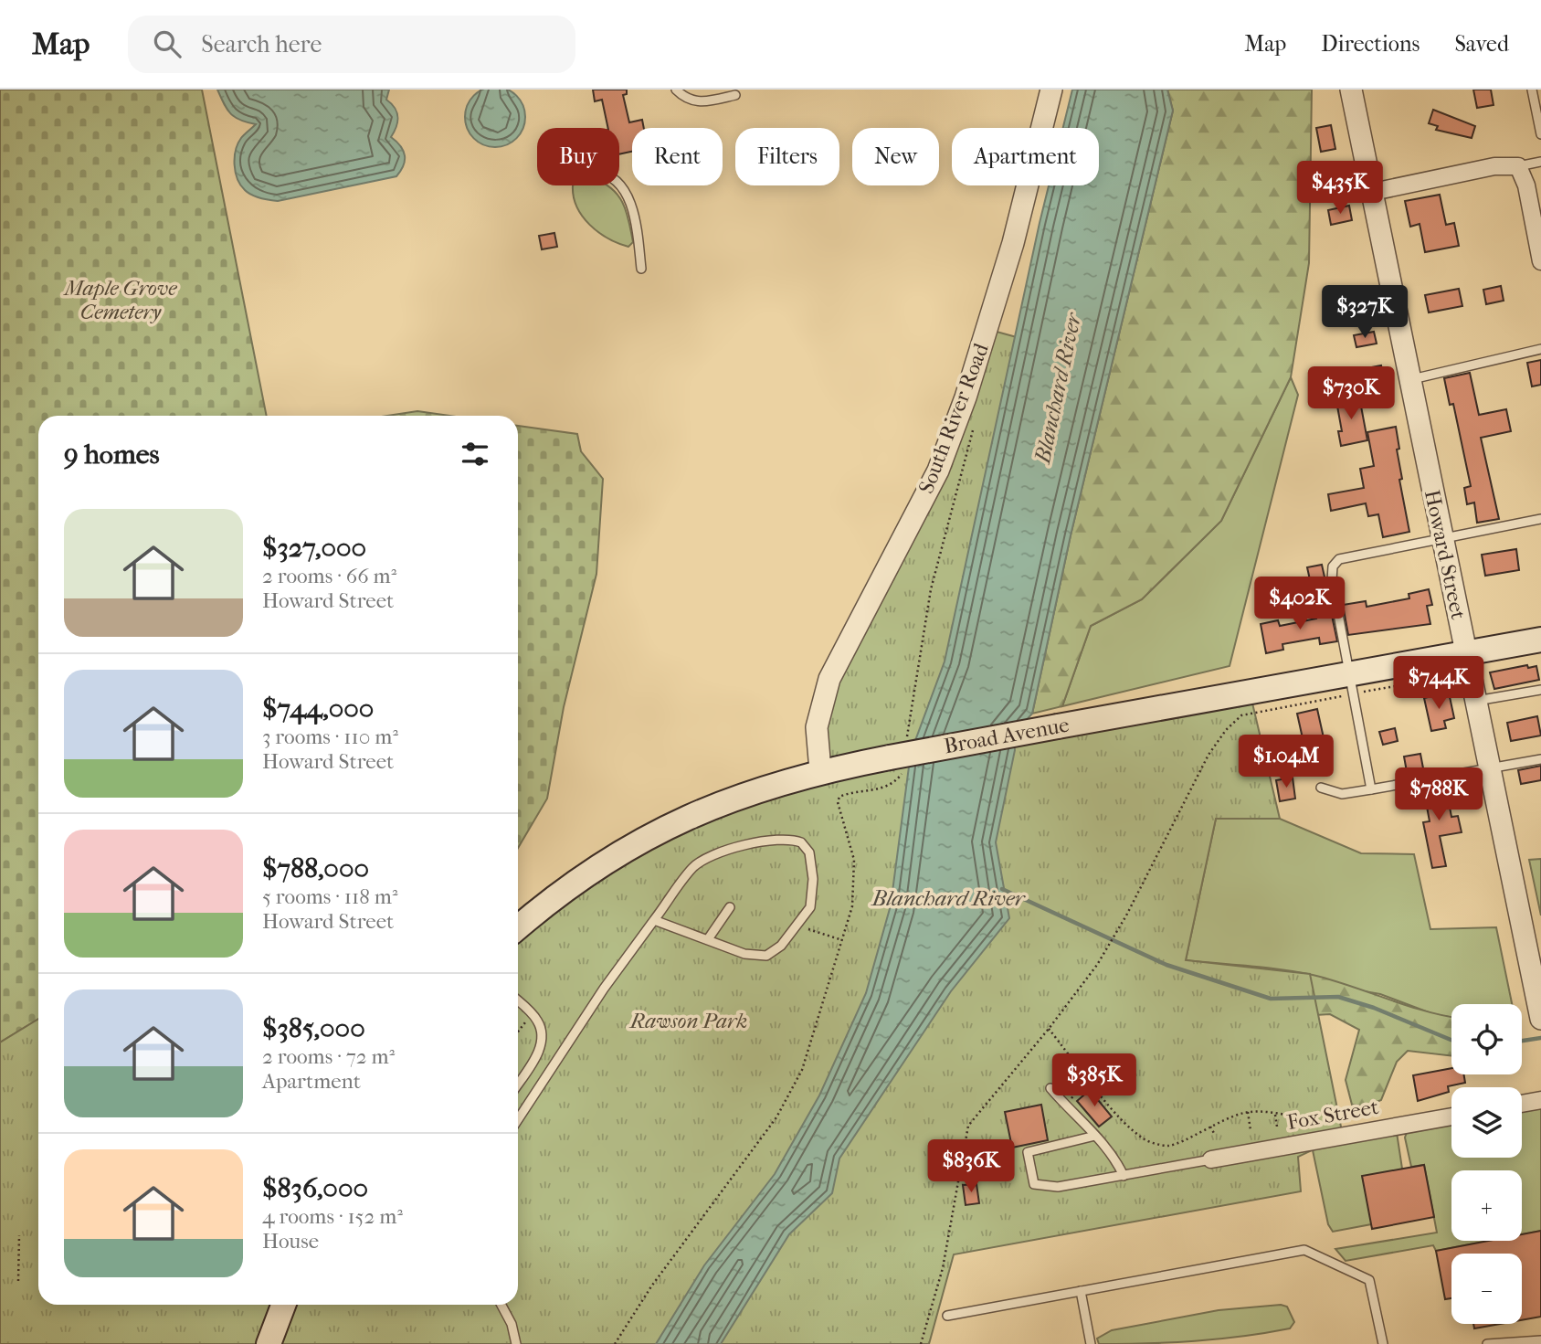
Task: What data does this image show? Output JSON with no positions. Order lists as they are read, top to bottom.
{
  "streets": {
    "main road": ["Broad Avenue"],
    "street": ["South River Road", "Howard Street", "Fox Street"]
  },
  "crossings": [
    ["South River Road", "Broad Avenue"],
    ["Howard Street", "Broad Avenue"]
  ],
  "water": ["Blanchard River"],
  "parks": ["Maple Grove Cemetery", "Rawson Park"],
  "page": {
    "header": "Map",
    "search": "Search here",
    "nav": ["Map", "Directions", "Saved"],
    "chip": [
      "Buy",
      "Rent",
      "Filters",
      "New",
      "Apartment"
    ],
    "price": [
      "$435K",
      "$327K",
      "$730K",
      "$402K",
      "$744K",
      "$1.04M",
      "$788K",
      "$385K",
      "$836K"
    ],
    "heading": "9 homes",
    "list": [
      {
        "name": "$327,000",
        "note": "2 rooms · 66 m² · Howard Street"
      },
      {
        "name": "$744,000",
        "note": "3 rooms · 110 m² · Howard Street"
      },
      {
        "name": "$788,000",
        "note": "5 rooms · 118 m² · Howard Street"
      },
      {
        "name": "$385,000",
        "note": "2 rooms · 72 m² · Apartment"
      },
      {
        "name": "$836,000",
        "note": "4 rooms · 152 m² · House"
      }
    ],
    "map_buttons": ["+", "−"]
  }
}
